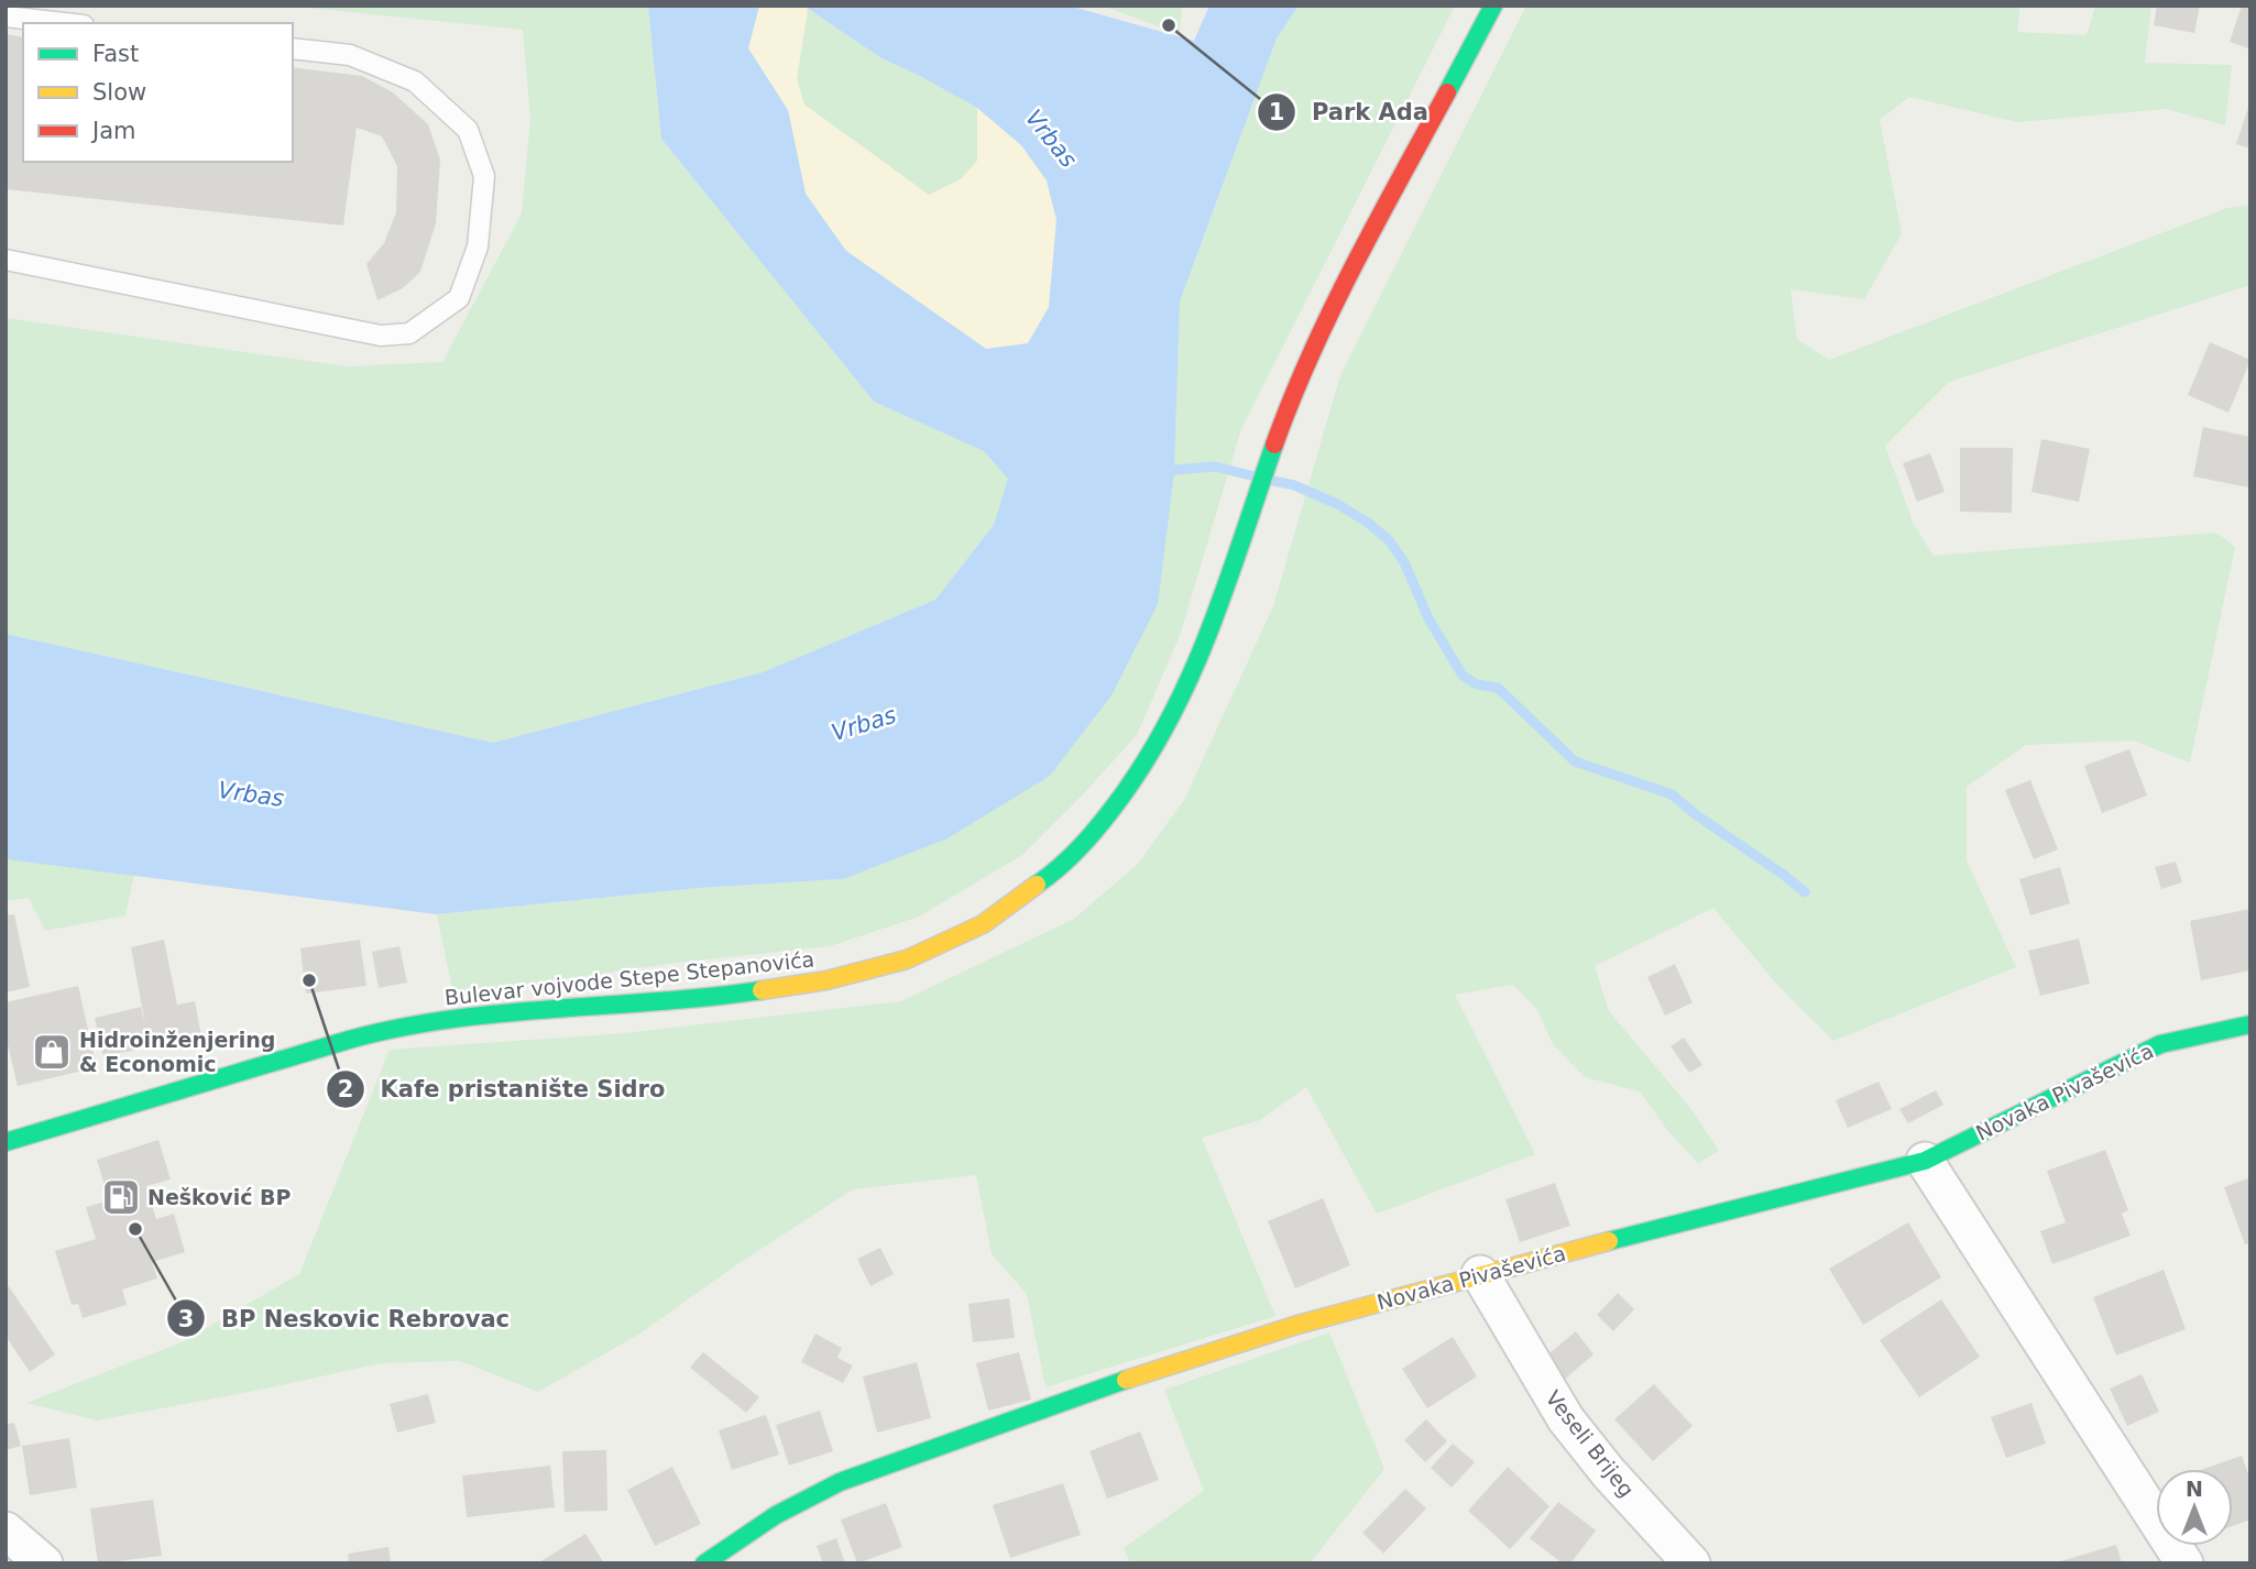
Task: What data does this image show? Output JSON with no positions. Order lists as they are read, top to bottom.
{
  "streets": {
    "main road": ["Bulevar vojvode Stepe Stepanovića", "Novaka Pivaševića"],
    "street": ["Veseli Brijeg"]
  },
  "crossings": [
    ["Novaka Pivaševića", "Veseli Brijeg"]
  ],
  "water": ["Vrbas"],
  "places": {
    "other": ["Park Ada", "Kafe pristanište Sidro", "BP Neskovic Rebrovac"],
    "shop": ["Hidroinženjering & Economic"],
    "fuel station": ["Nešković BP"]
  },
  "legend": ["Fast", "Slow", "Jam"],
  "north": "top"
}
